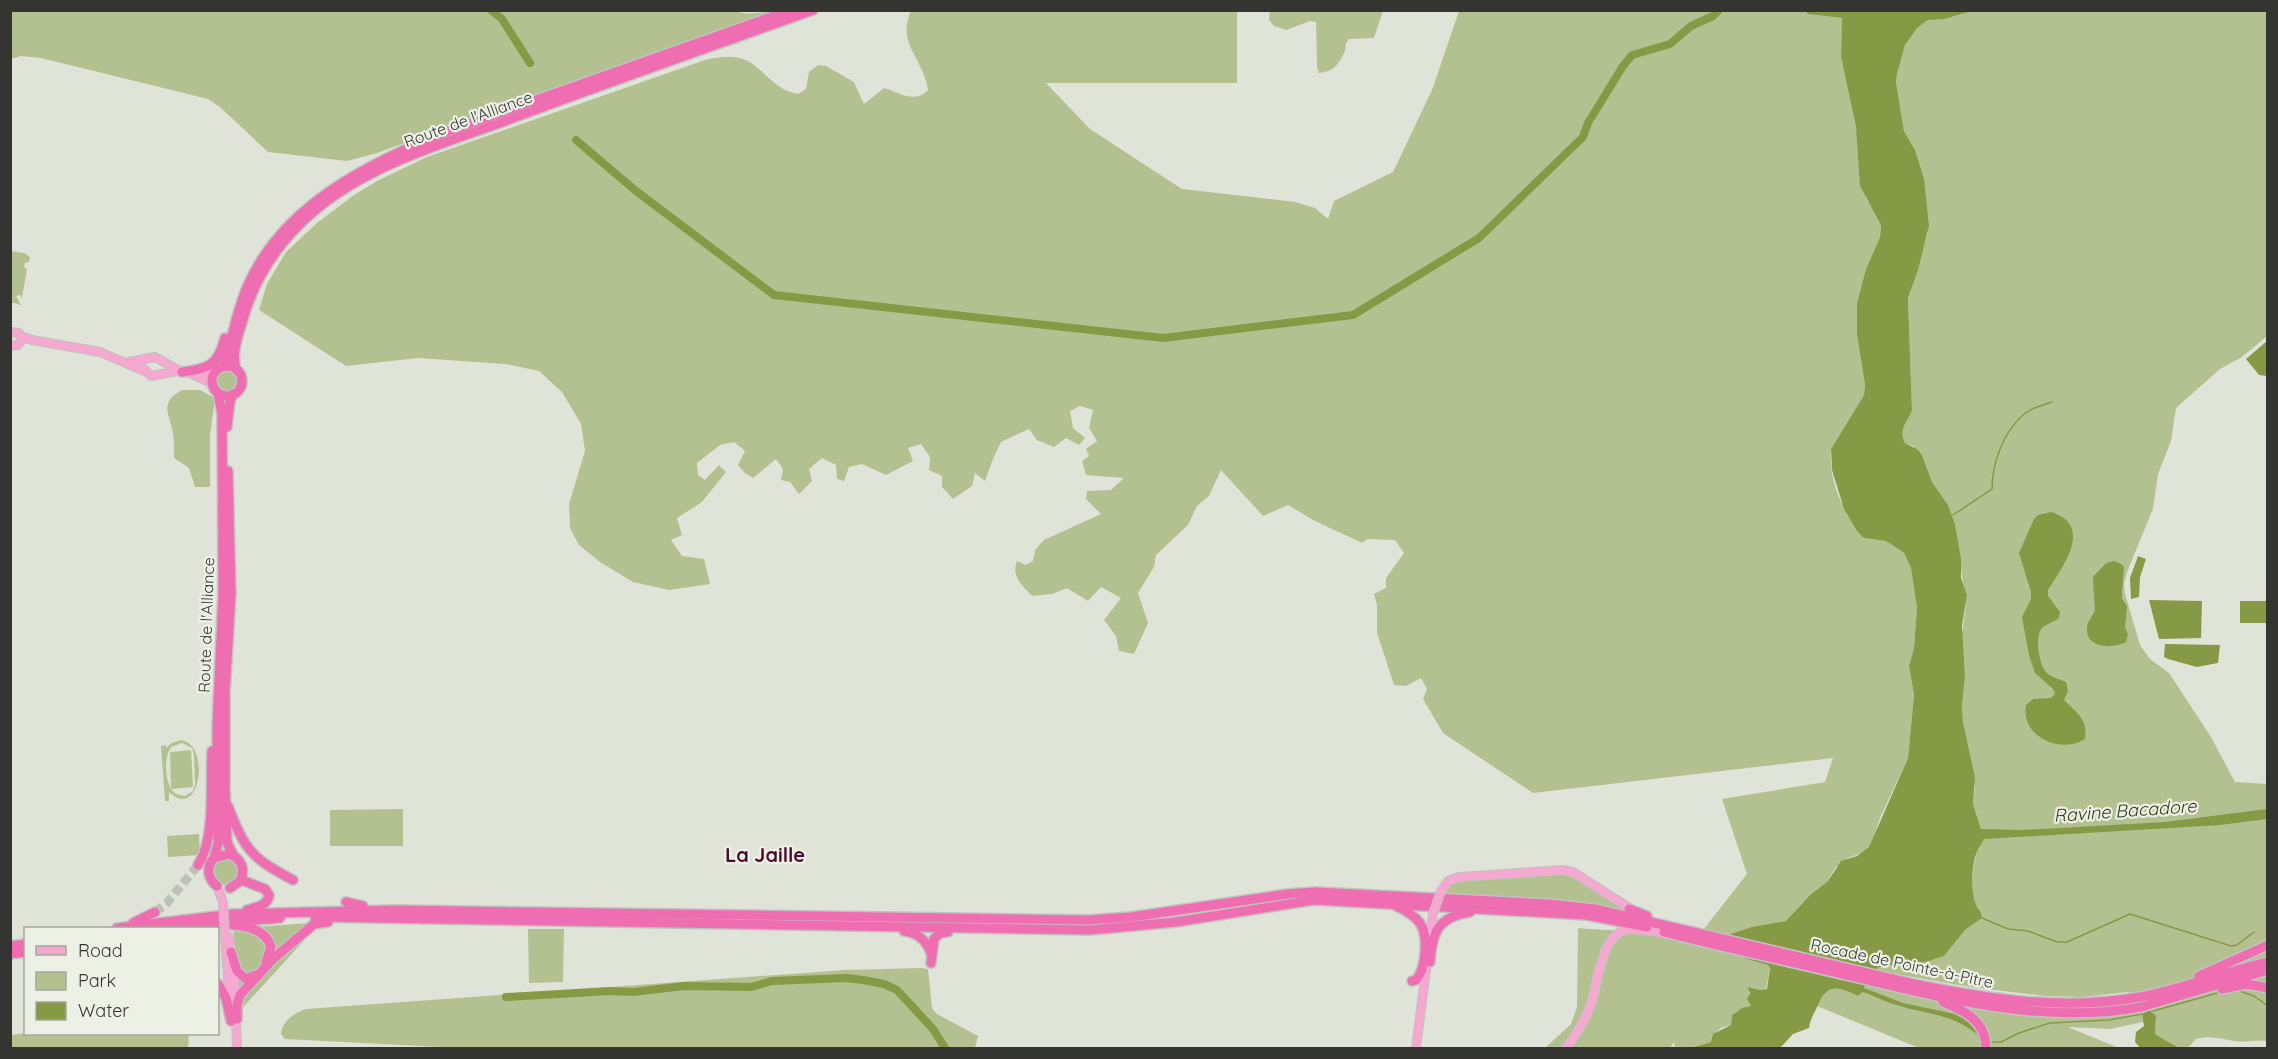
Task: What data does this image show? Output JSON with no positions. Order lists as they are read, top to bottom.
{
  "streets": {
    "highway": ["Route de l'Alliance", "Rocade de Pointe-à-Pitre"]
  },
  "districts": ["La Jaille"],
  "water": ["Ravine Bacadore"],
  "legend": ["Road", "Park", "Water"]
}
